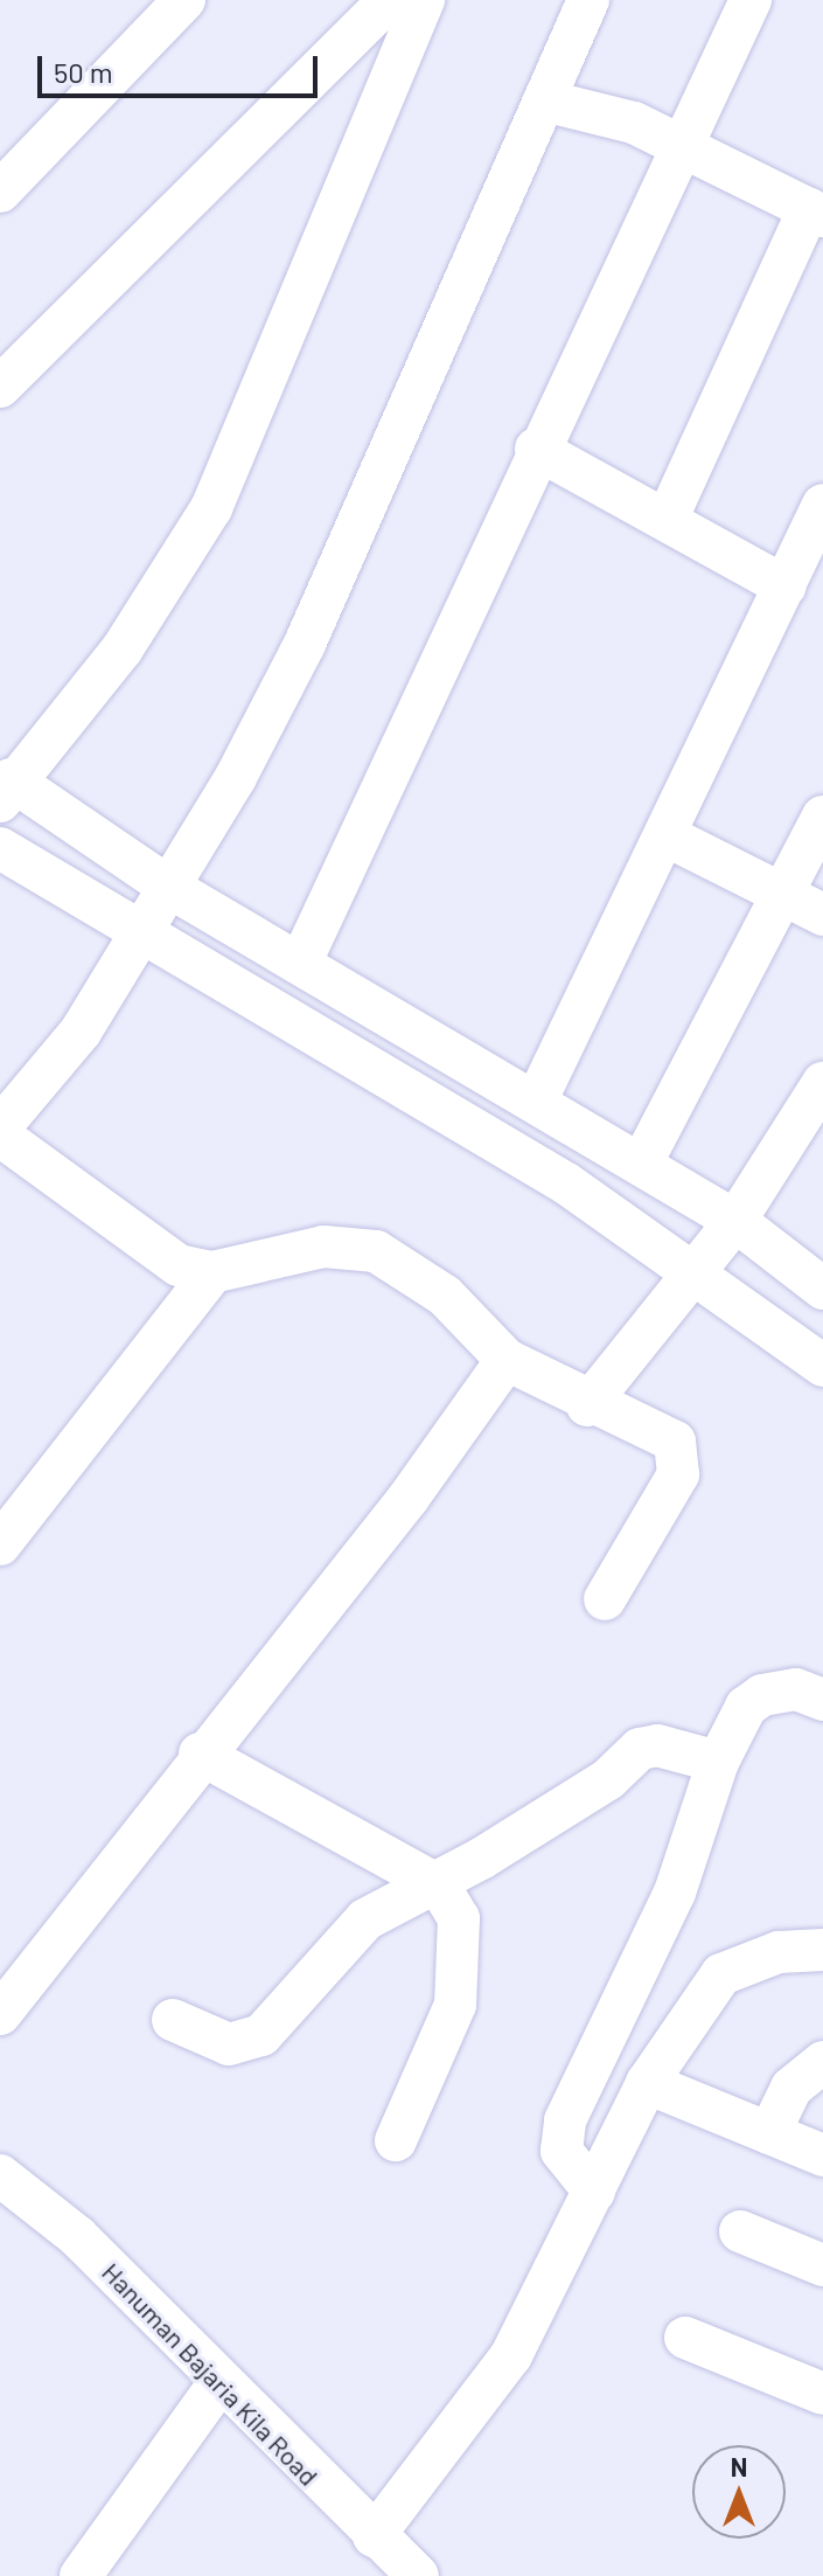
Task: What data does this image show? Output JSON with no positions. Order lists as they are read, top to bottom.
{
  "streets": {
    "street": ["Hanuman Bajaria Kila Road"]
  },
  "scale_bar": "50 m",
  "north": "top"
}
